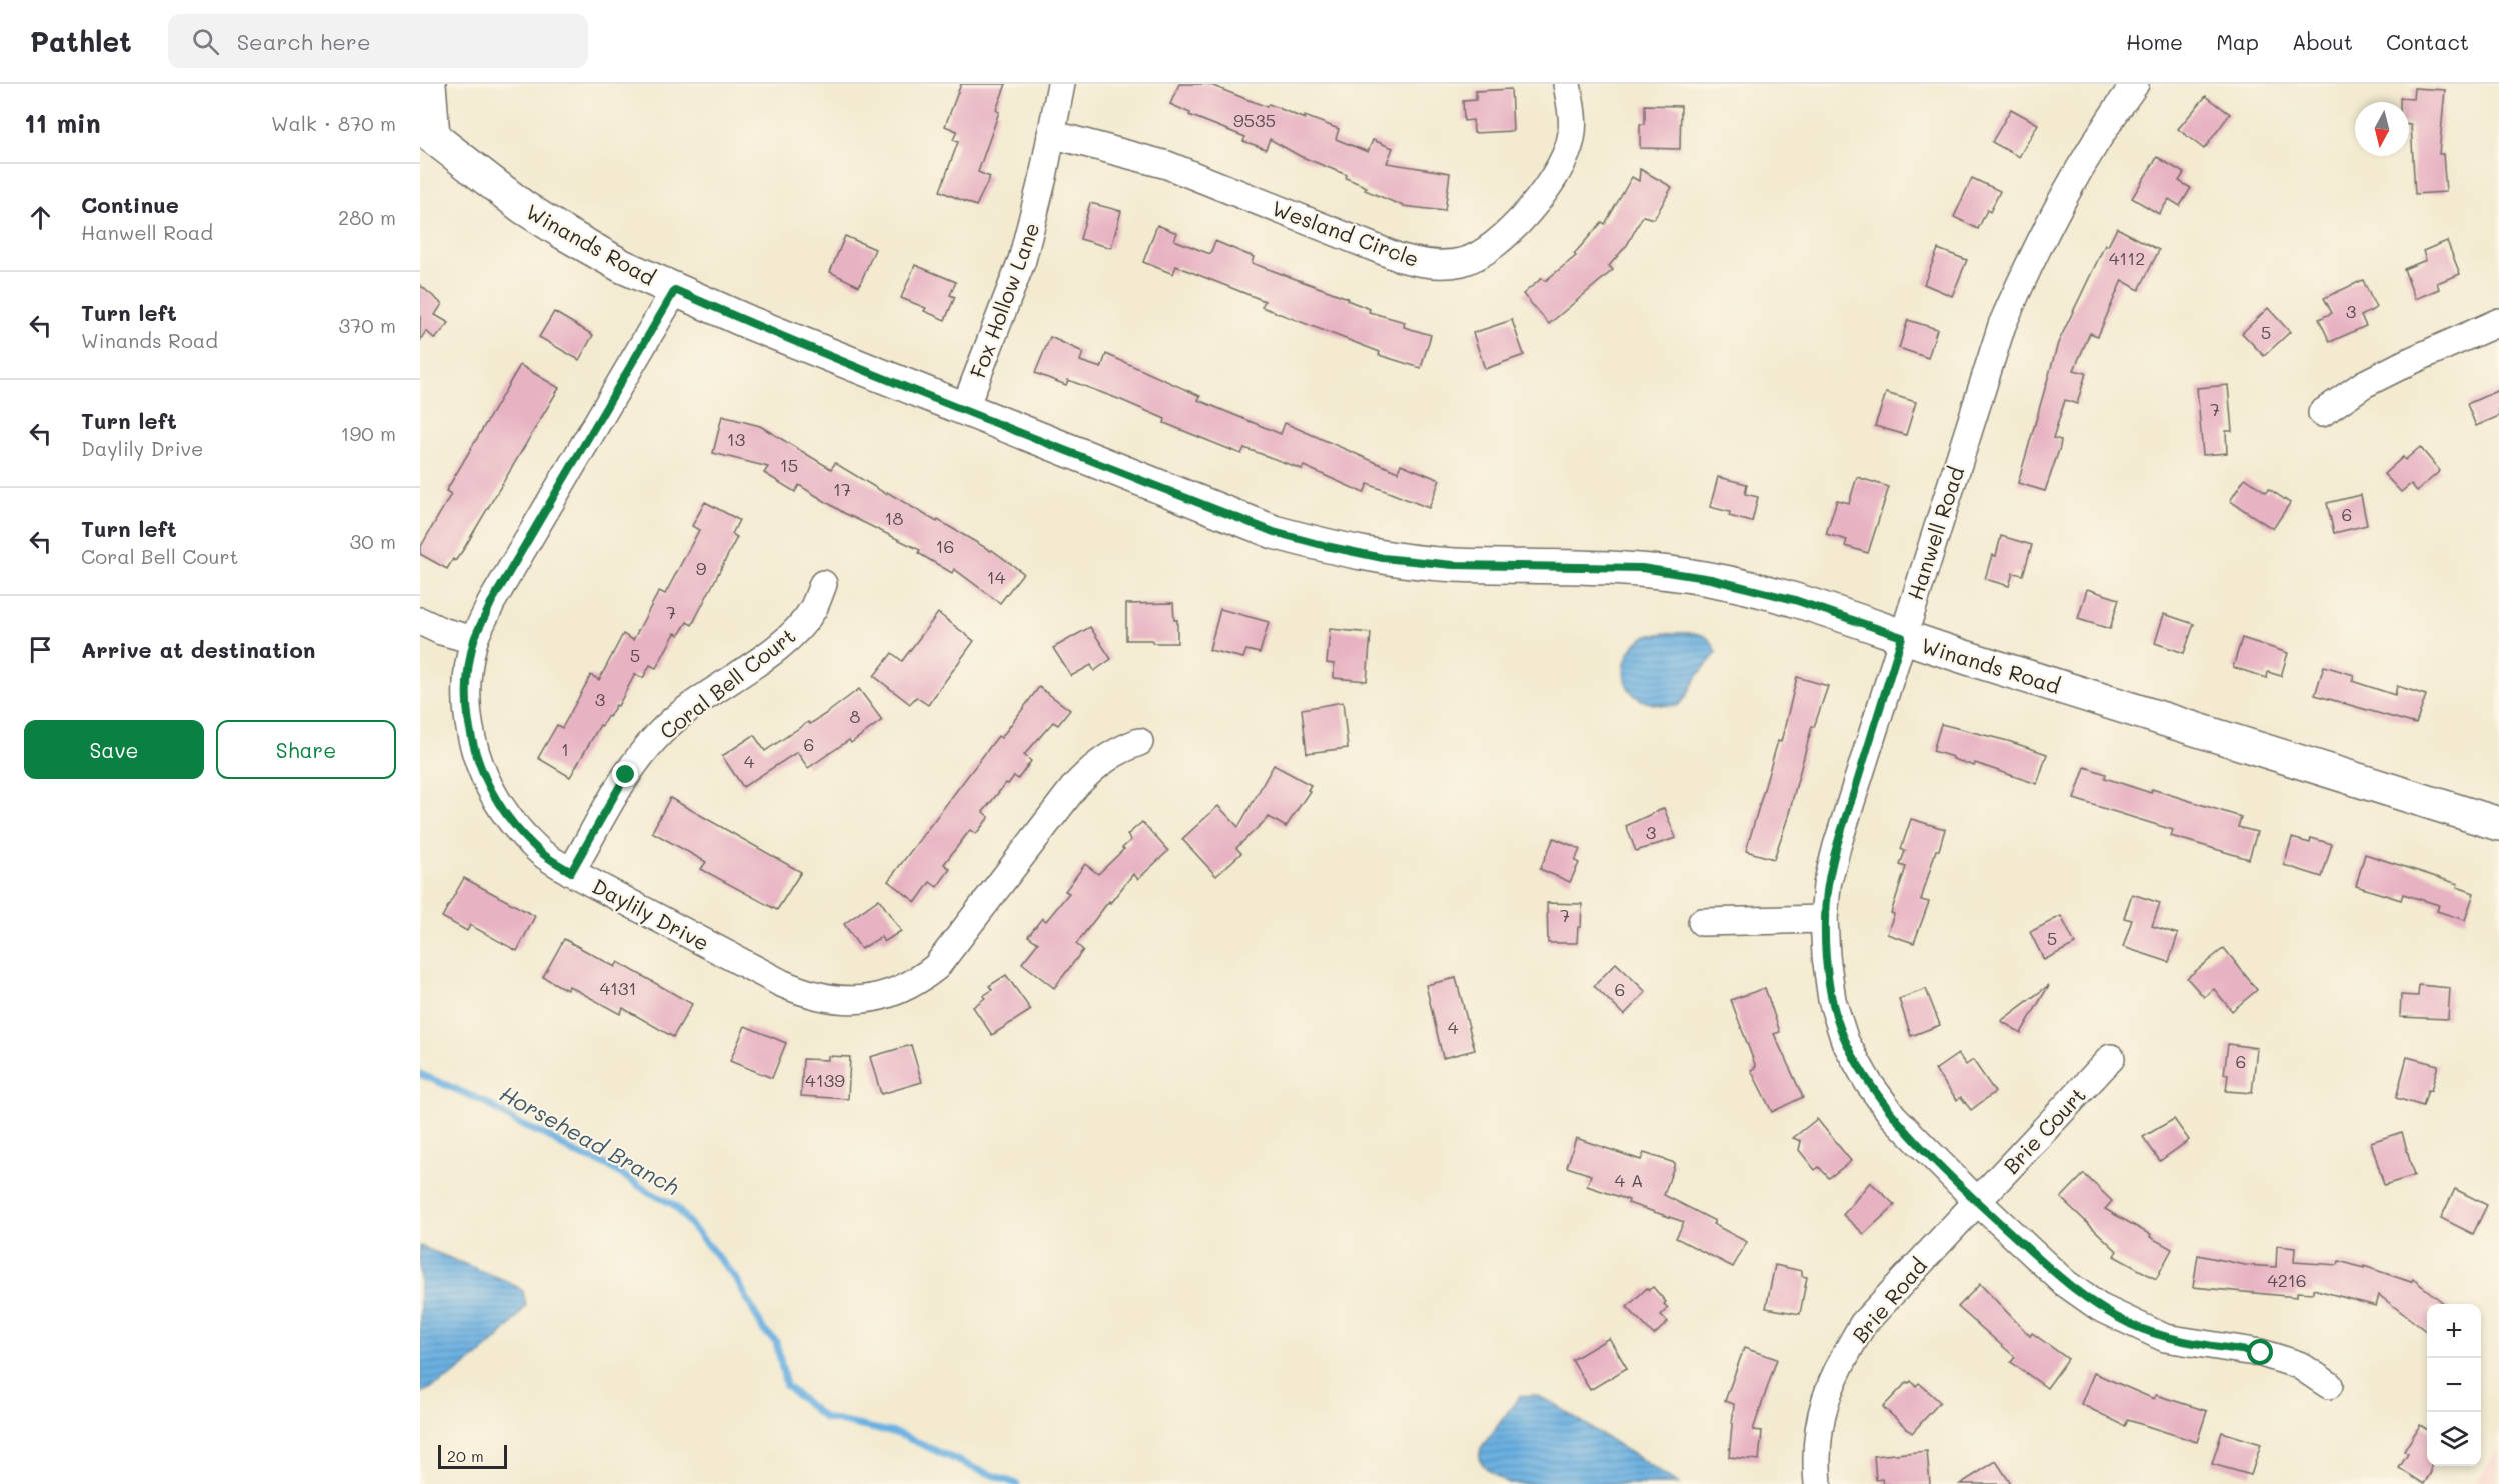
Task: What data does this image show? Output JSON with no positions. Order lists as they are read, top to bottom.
{
  "streets": {
    "street": [
      "Wesland Circle",
      "Winands Road",
      "Fox Hollow Lane",
      "Hanwell Road",
      "Coral Bell Court",
      "Daylily Drive",
      "Brie Court",
      "Brie Road"
    ]
  },
  "crossings": [
    ["Wesland Circle", "Fox Hollow Lane"],
    ["Winands Road", "Fox Hollow Lane"],
    ["Winands Road", "Hanwell Road"],
    ["Winands Road", "Daylily Drive"],
    ["Hanwell Road", "Brie Court"],
    ["Hanwell Road", "Brie Road"],
    ["Coral Bell Court", "Daylily Drive"],
    ["Brie Court", "Brie Road"]
  ],
  "water": ["Horsehead Branch"],
  "house_numbers": [
    "9535",
    "4112",
    "3",
    "5",
    "7",
    "13",
    "15",
    "17",
    "6",
    "18",
    "16",
    "9",
    "14",
    "7",
    "5",
    "3",
    "8",
    "6",
    "1",
    "4",
    "3",
    "7",
    "5",
    "4131",
    "6",
    "4",
    "6",
    "4139",
    "4 A",
    "4216"
  ],
  "scale_bar": "20 m",
  "north": "bottom",
  "page": {
    "header": "Pathlet",
    "search": "Search here",
    "nav": [
      "Home",
      "Map",
      "About",
      "Contact"
    ],
    "heading": ["11 min", "Walk · 870 m"],
    "list": [
      ["Continue", "Hanwell Road", "280 m"],
      ["Turn left", "Winands Road", "370 m"],
      ["Turn left", "Daylily Drive", "190 m"],
      ["Turn left", "Coral Bell Court", "30 m"],
      "Arrive at destination"
    ],
    "buttons": ["Save", "Share"],
    "map_buttons": ["+", "−"],
    "scale": "20 m"
  }
}
